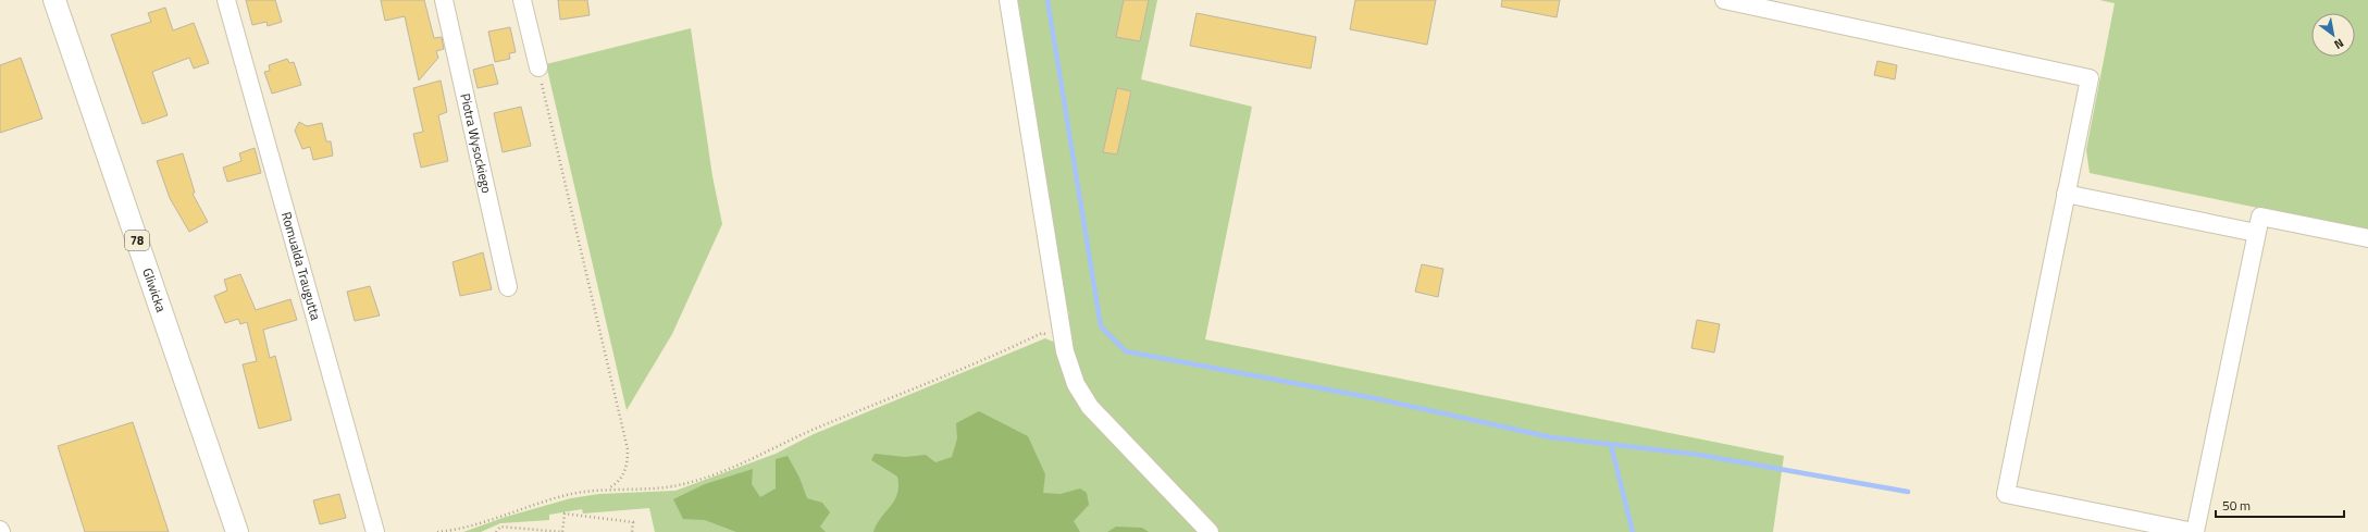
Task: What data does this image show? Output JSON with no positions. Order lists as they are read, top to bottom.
{
  "streets": {
    "main road": ["78", "Gliwicka"],
    "street": ["Piotra Wysockiego", "Romualda Traugutta"]
  },
  "scale_bar": "50 m",
  "north": "bottom right"
}
